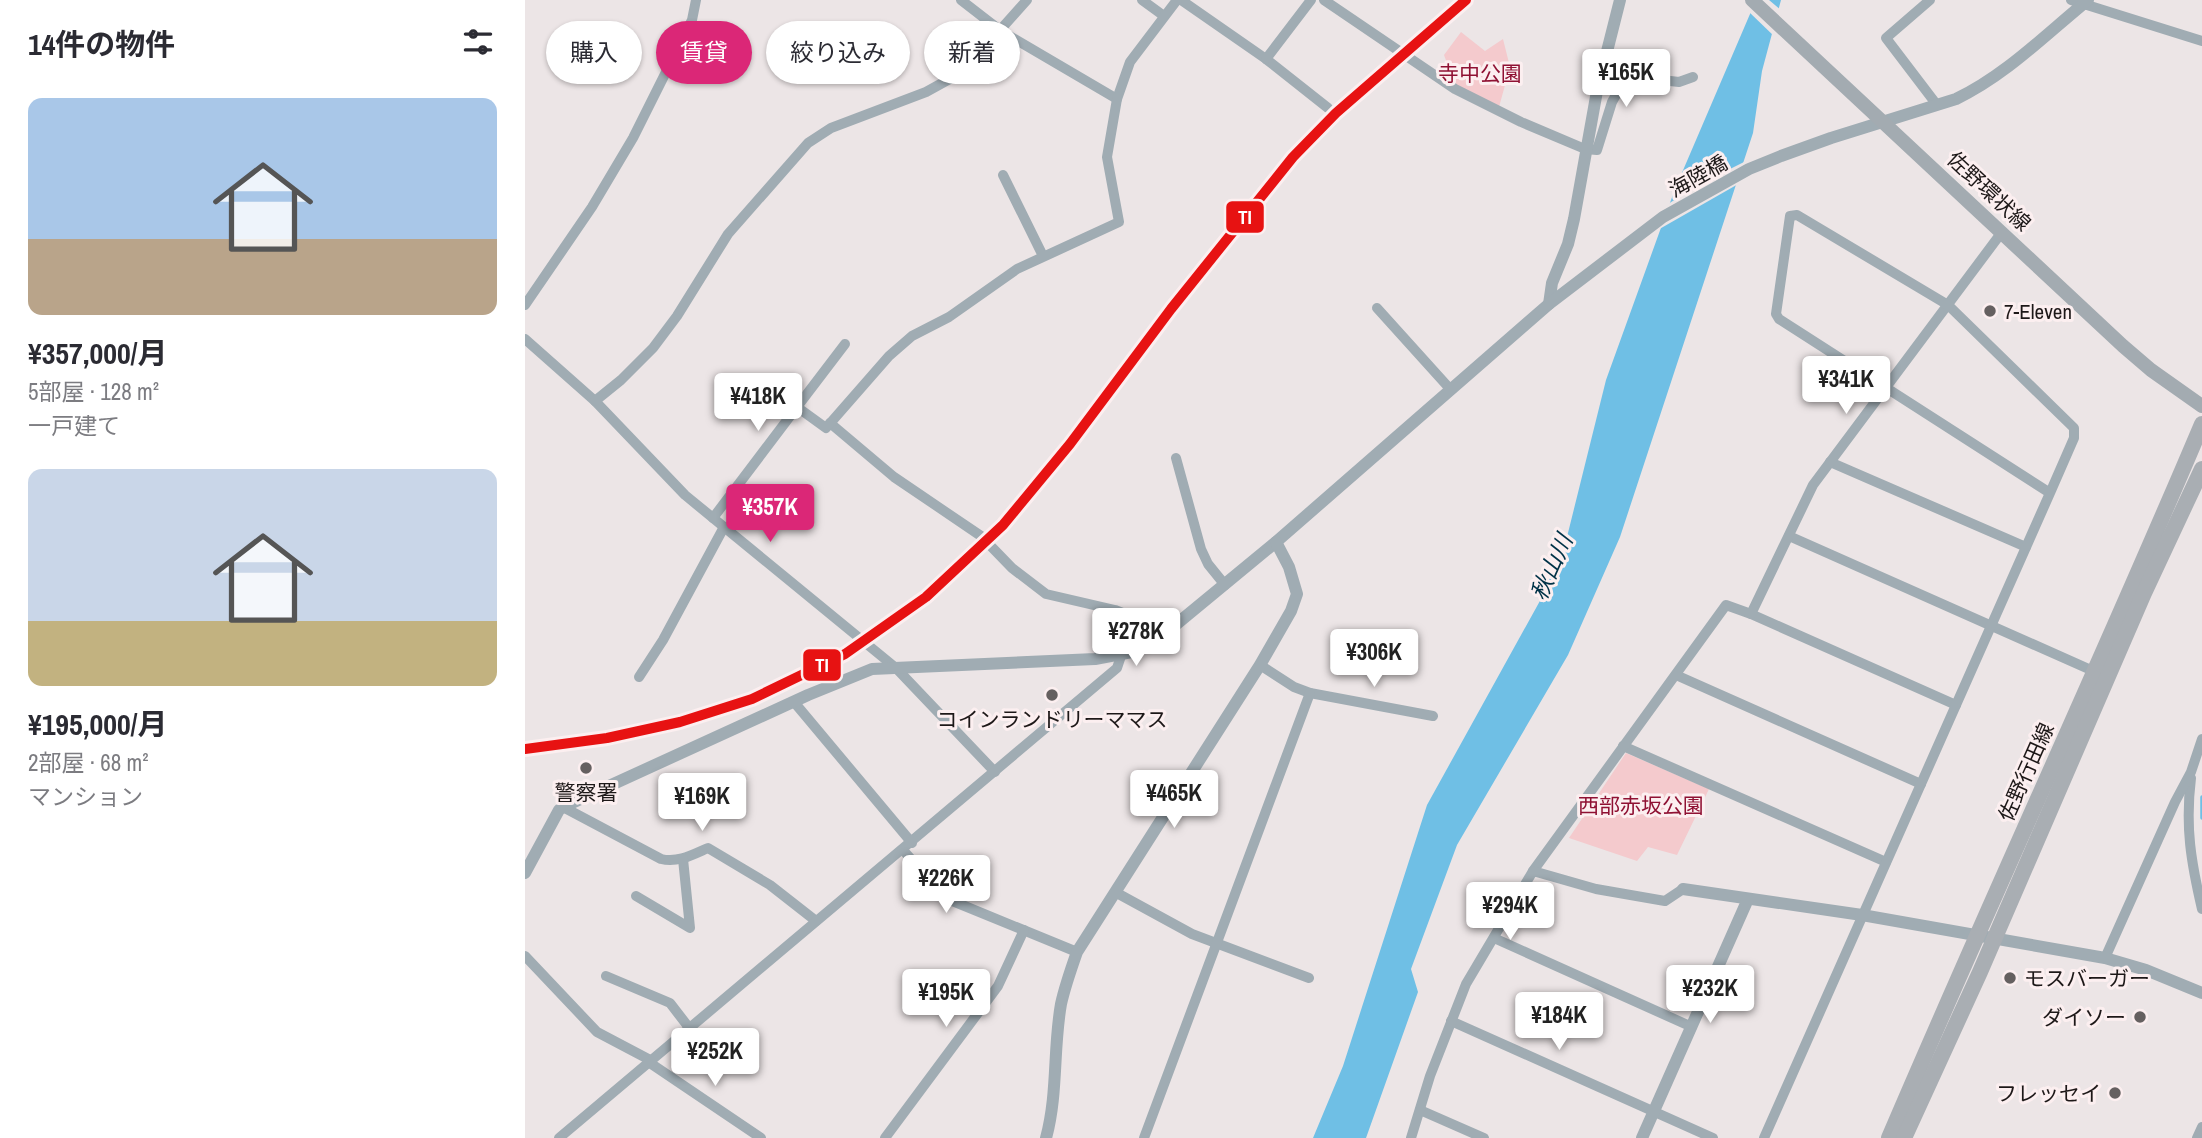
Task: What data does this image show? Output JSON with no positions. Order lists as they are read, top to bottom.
{
  "streets": {
    "main road": ["佐野環状線", "佐野行田線"],
    "street": ["海陸橋"]
  },
  "crossings": [
    ["海陸橋", "佐野環状線"]
  ],
  "water": ["秋山川"],
  "parks": ["寺中公園", "西部赤坂公園"],
  "places": [
    "7-Eleven",
    "コインランドリーママス",
    "警察署",
    "モスバーガー",
    "ダイソー",
    "フレッセイ"
  ],
  "lines": ["transit line TI"],
  "page": {
    "heading": "14件の物件",
    "chip": [
      "購入",
      "賃貸",
      "絞り込み",
      "新着"
    ],
    "price": [
      "¥165K",
      "¥341K",
      "¥418K",
      "¥357K",
      "¥278K",
      "¥306K",
      "¥465K",
      "¥169K",
      "¥226K",
      "¥294K",
      "¥232K",
      "¥195K",
      "¥184K",
      "¥252K"
    ],
    "list": [
      {
        "name": "¥357,000/月",
        "note": "5部屋 · 128 m² · 一戸建て"
      },
      {
        "name": "¥195,000/月",
        "note": "2部屋 · 68 m² · マンション"
      }
    ]
  }
}
